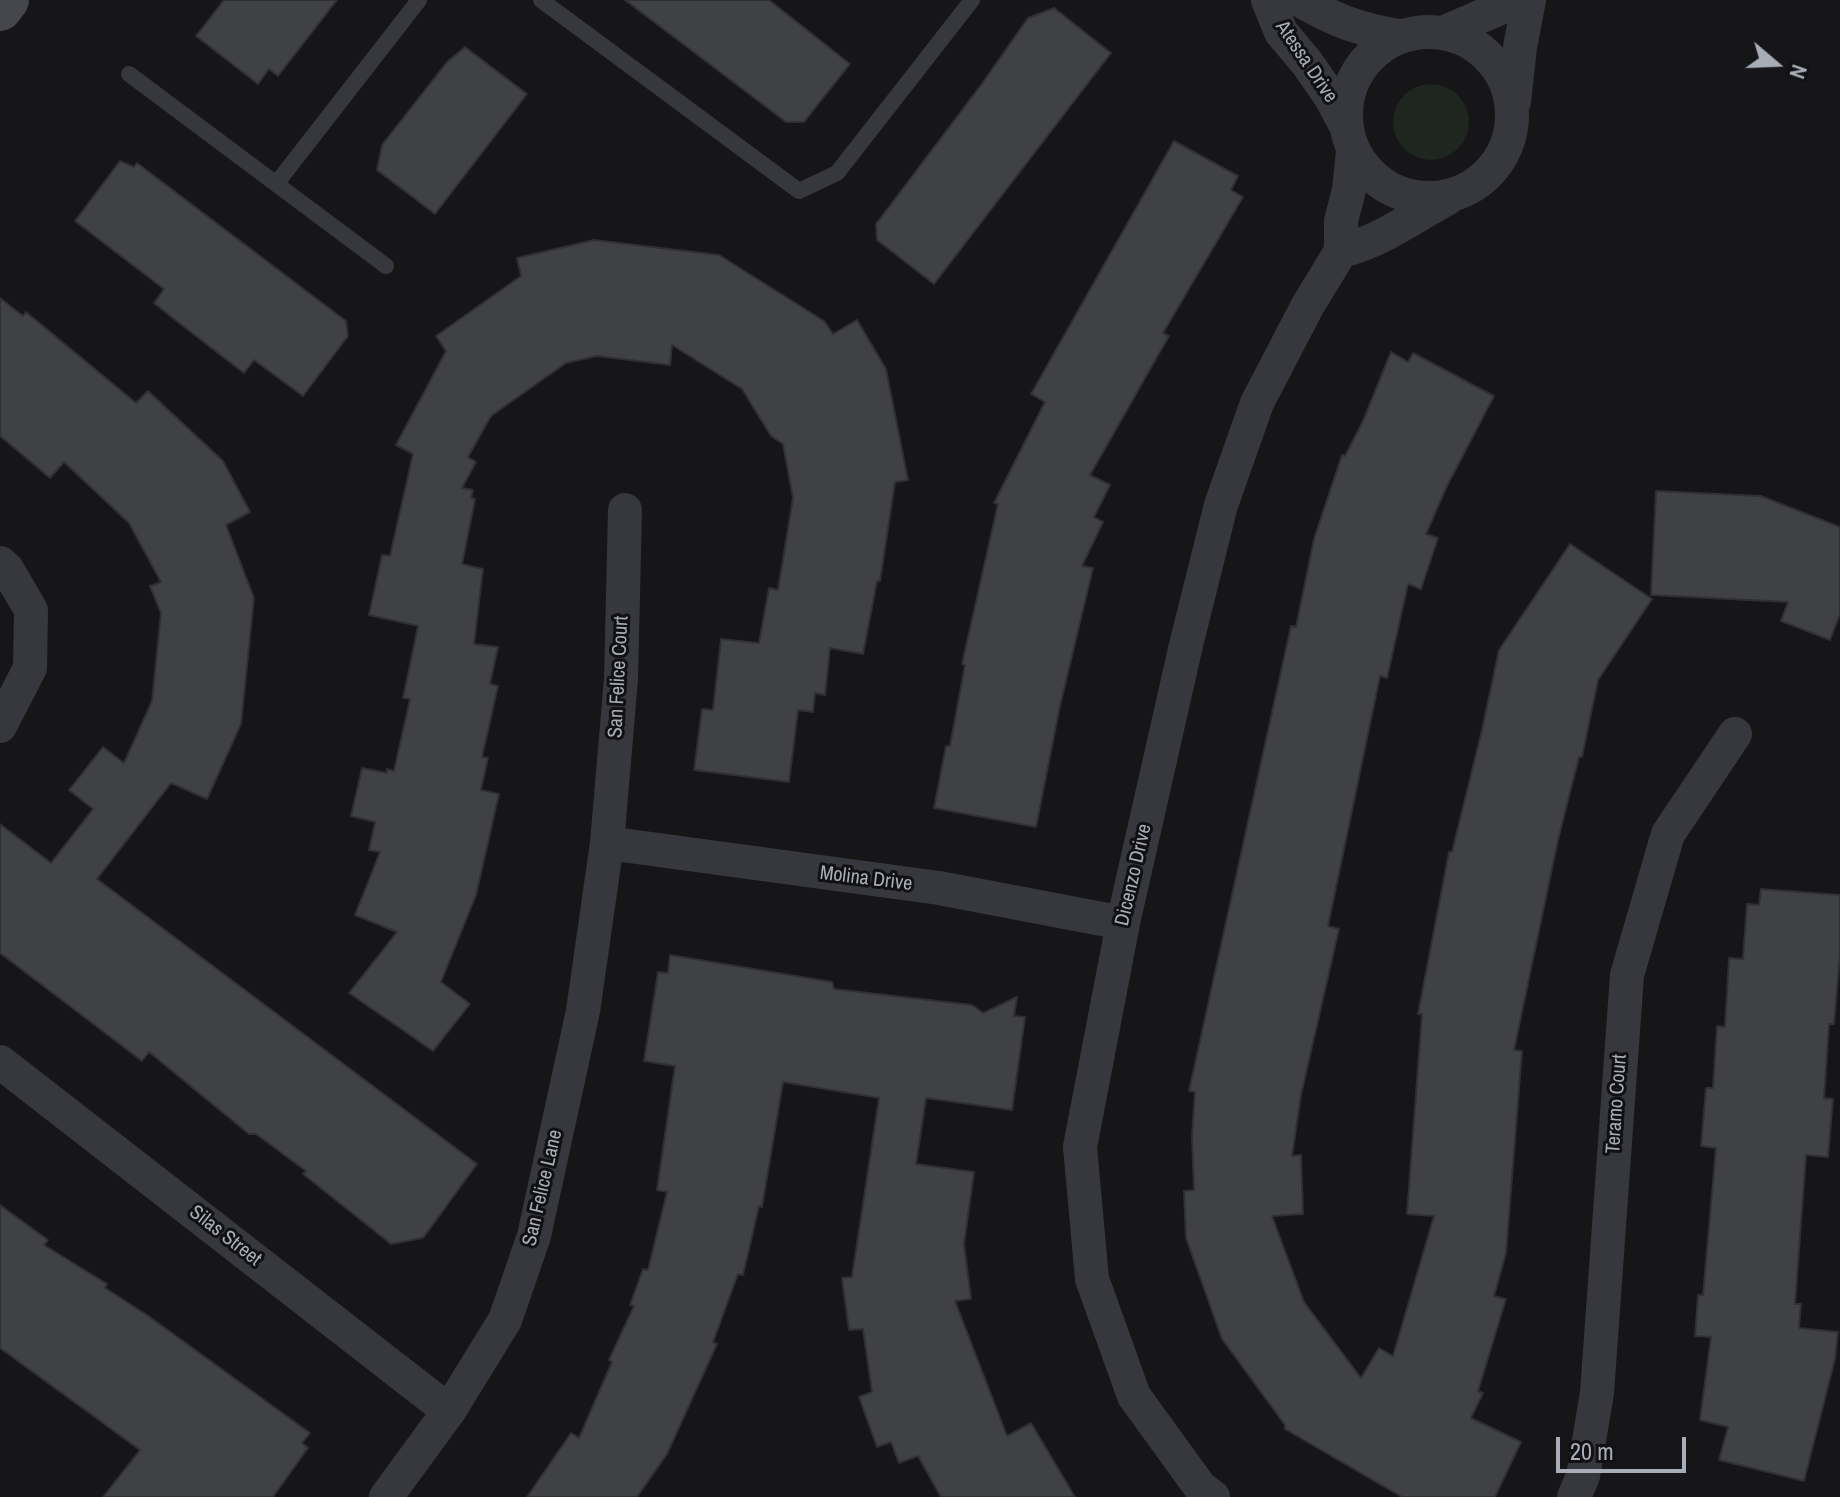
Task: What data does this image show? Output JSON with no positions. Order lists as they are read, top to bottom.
{
  "streets": {
    "street": [
      "Atessa Drive",
      "San Felice Court",
      "Dicenzo Drive",
      "Molina Drive",
      "Teramo Court",
      "San Felice Lane",
      "Silas Street"
    ]
  },
  "crossings": [
    ["Atessa Drive", "Dicenzo Drive"],
    ["San Felice Court", "Molina Drive"],
    ["San Felice Court", "San Felice Lane"],
    ["Dicenzo Drive", "Molina Drive"],
    ["Molina Drive", "San Felice Lane"],
    ["San Felice Lane", "Silas Street"]
  ],
  "scale_bar": "20 m",
  "north": "right"
}
